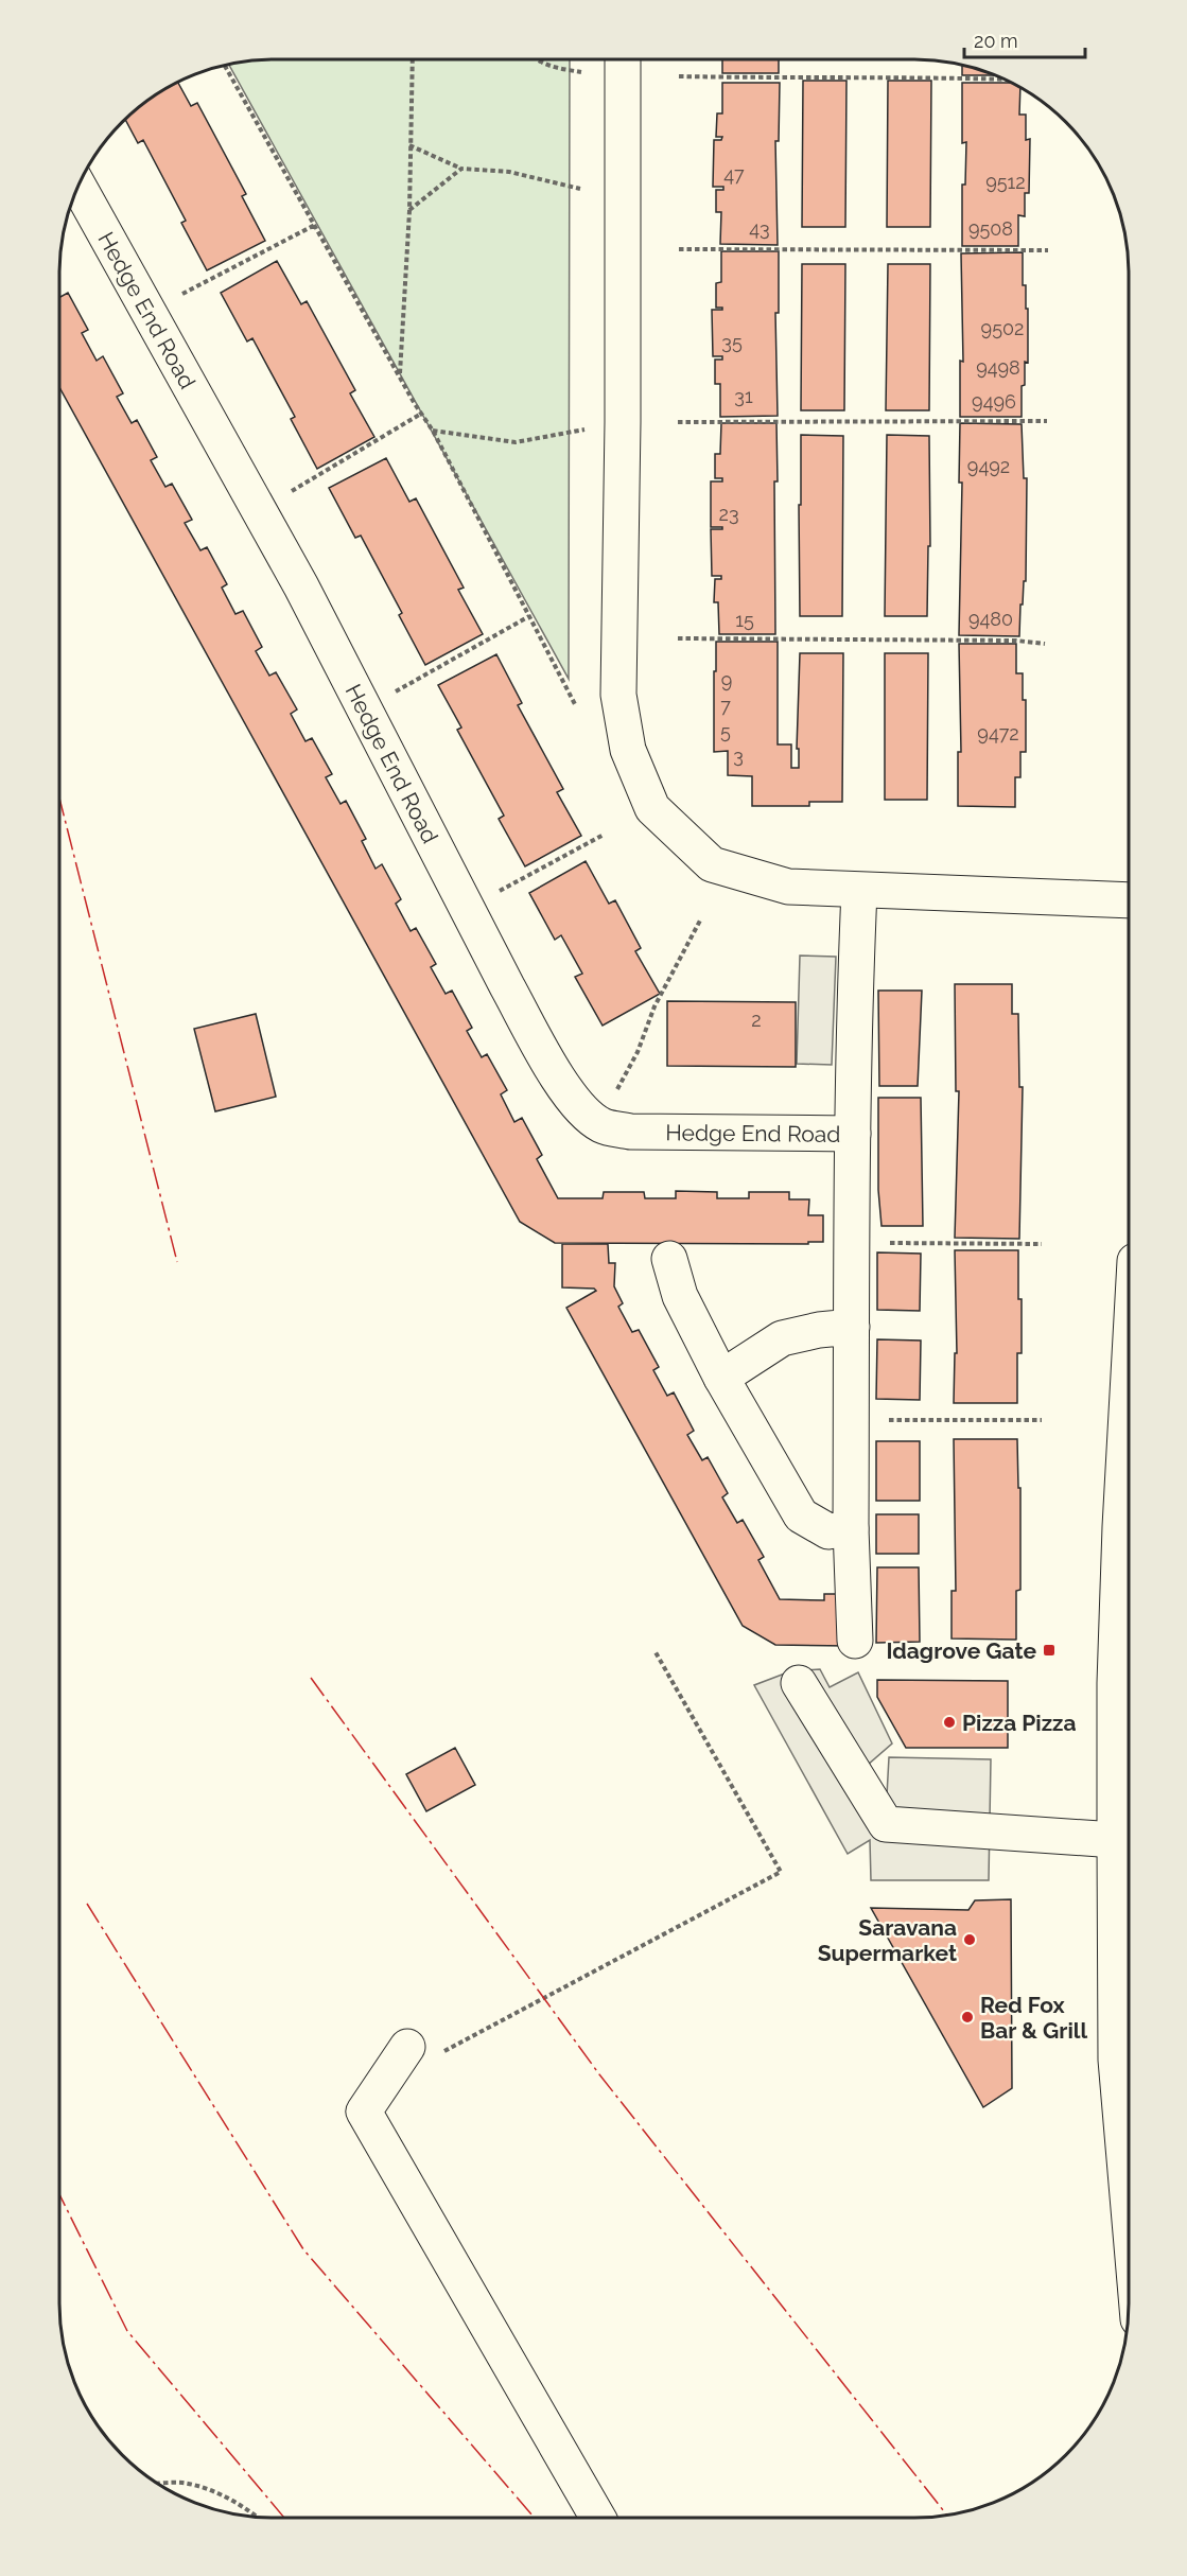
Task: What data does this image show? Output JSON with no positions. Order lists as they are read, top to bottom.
{
  "streets": {
    "street": ["Hedge End Road"]
  },
  "places": {
    "transit": ["Idagrove Gate"],
    "other": ["Pizza Pizza", "Saravana Supermarket", "Red Fox Bar & Grill"]
  },
  "house_numbers": [
    "47",
    "9512",
    "43",
    "9508",
    "9502",
    "35",
    "9498",
    "31",
    "9496",
    "9492",
    "23",
    "9480",
    "15",
    "9",
    "7",
    "5",
    "9472",
    "3",
    "2"
  ],
  "scale_bar": "20 m"
}
